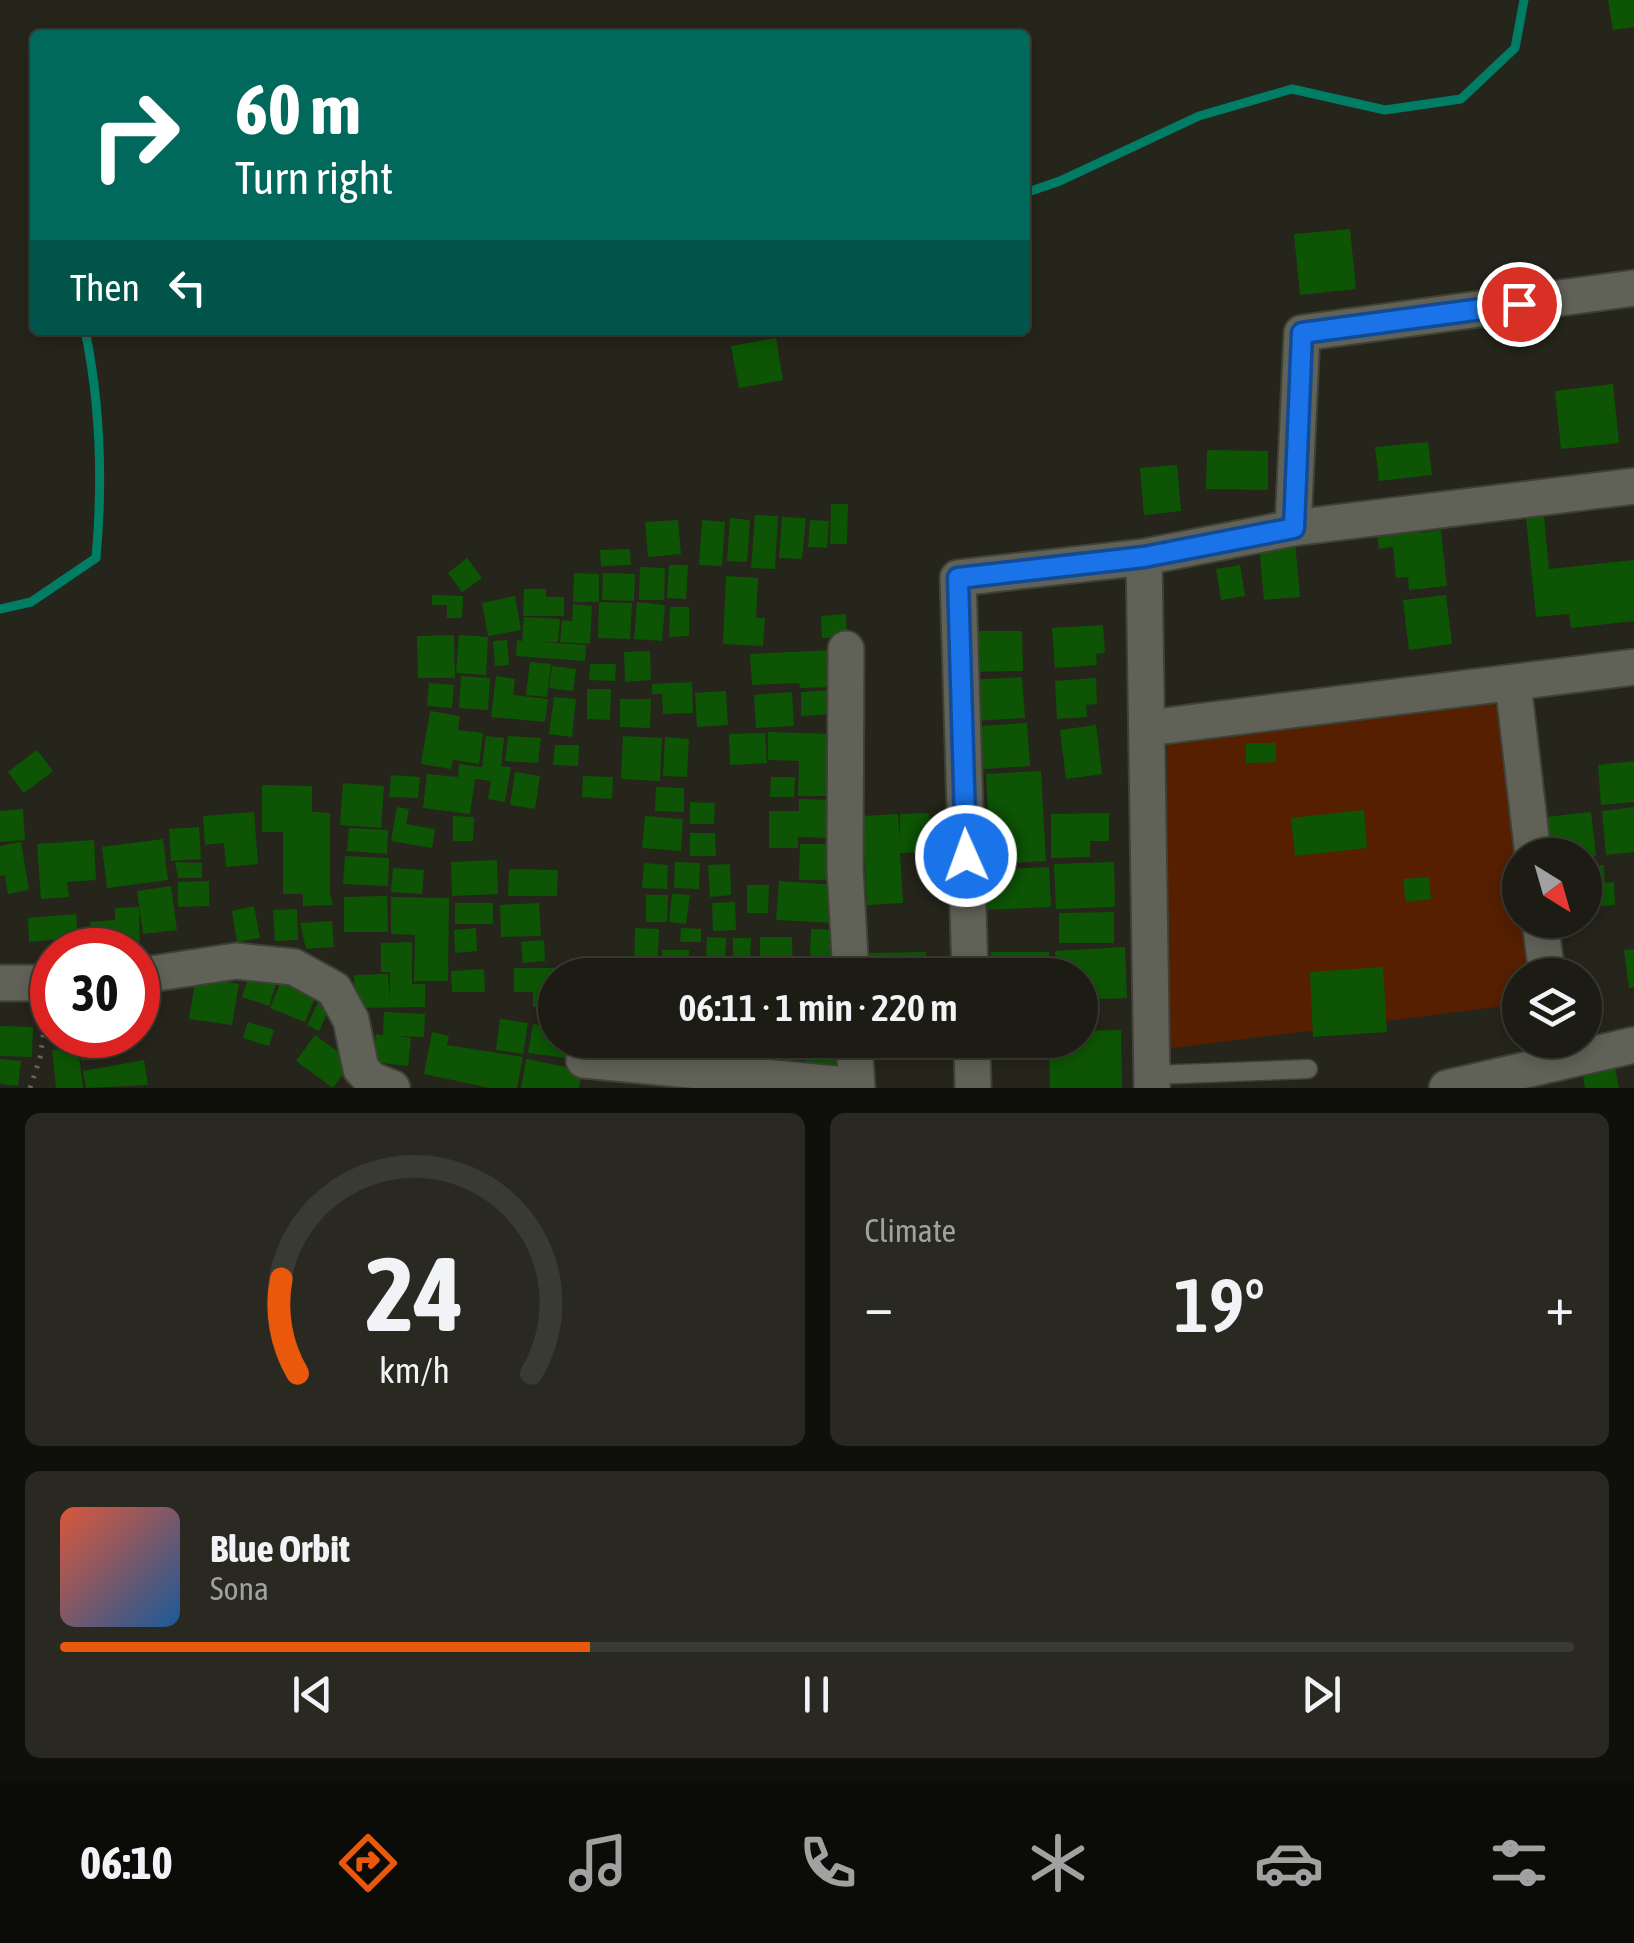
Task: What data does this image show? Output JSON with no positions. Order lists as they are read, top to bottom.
{
  "north": "bottom right",
  "page": {
    "turn": ["60 m", "Turn right"],
    "then": "Then",
    "limit": "30",
    "trip": "06:11 · 1 min · 220 m",
    "tile": "Climate",
    "heat": ["−", "19°", "+"],
    "song": ["Blue Orbit", "Sona"],
    "tabs": "06:10",
    "gauge": ["24", "km/h"]
  }
}
